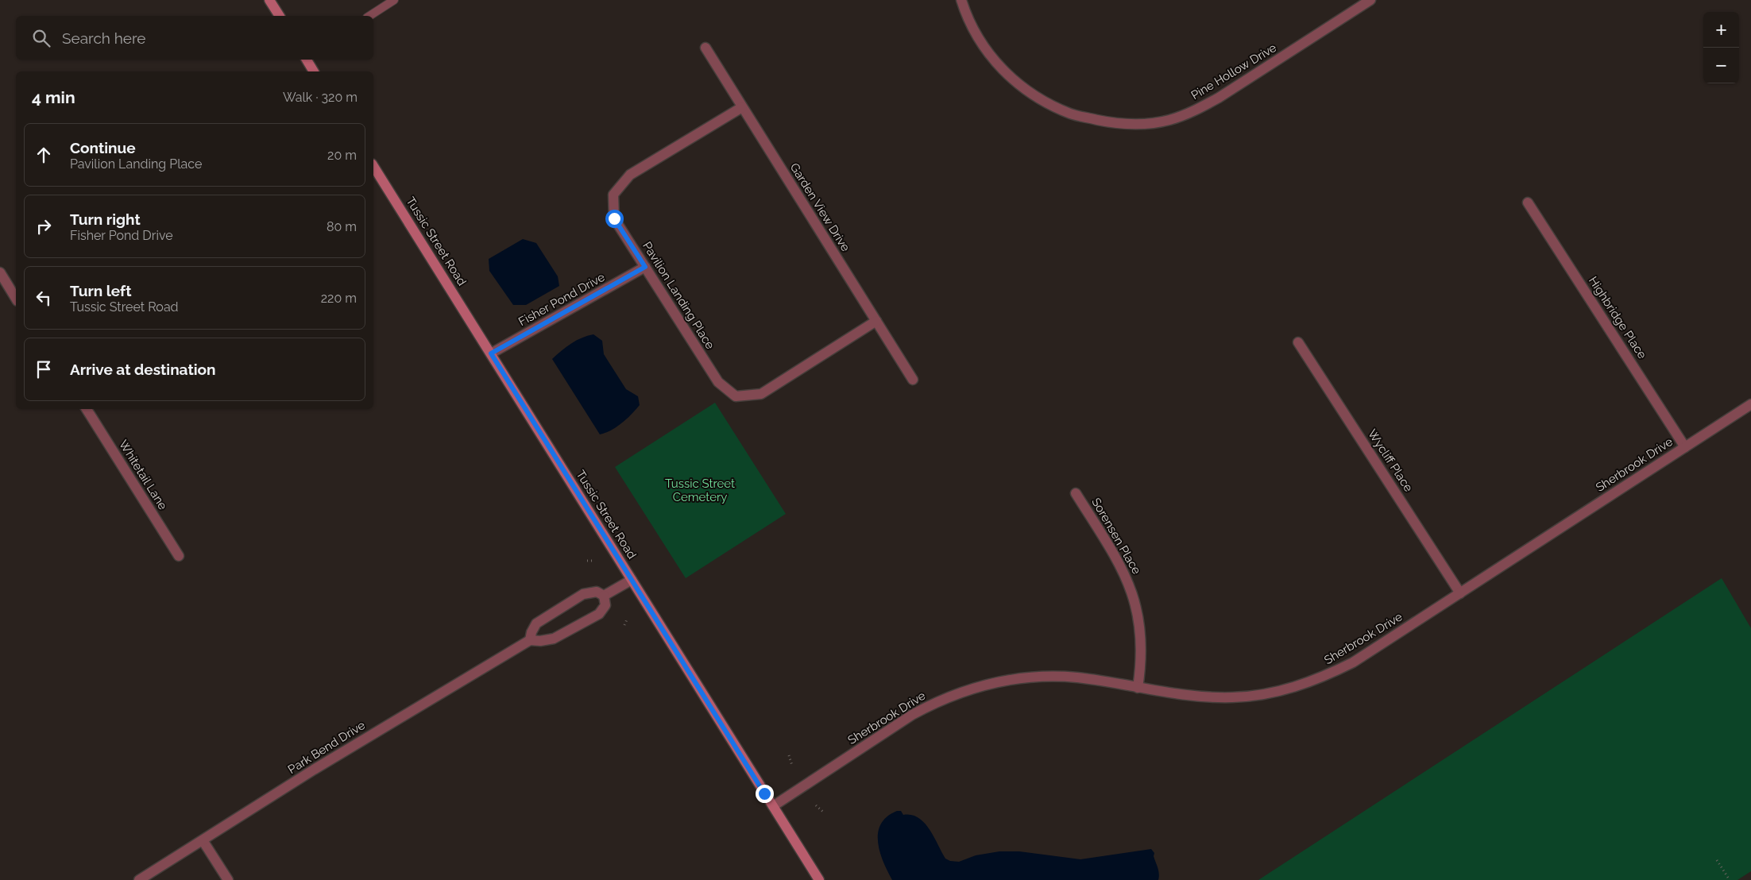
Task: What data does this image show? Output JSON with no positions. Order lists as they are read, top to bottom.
{
  "streets": {
    "main road": ["Tussic Street Road"],
    "street": [
      "Pine Hollow Drive",
      "Garden View Drive",
      "Pavilion Landing Place",
      "Fisher Pond Drive",
      "Highbridge Place",
      "Wycliff Place",
      "Sherbrook Drive",
      "Whitetail Lane",
      "Sorensen Place",
      "Park Bend Drive"
    ]
  },
  "crossings": [
    ["Garden View Drive", "Pavilion Landing Place"],
    ["Tussic Street Road", "Fisher Pond Drive"],
    ["Tussic Street Road", "Sherbrook Drive"],
    ["Pavilion Landing Place", "Fisher Pond Drive"],
    ["Highbridge Place", "Sherbrook Drive"],
    ["Wycliff Place", "Sherbrook Drive"],
    ["Sherbrook Drive", "Sorensen Place"]
  ],
  "parks": ["Tussic Street Cemetery"],
  "page": {
    "map_buttons": ["+", "−"],
    "search": "Search here",
    "heading": ["4 min", "Walk · 320 m"],
    "list": [
      ["Continue", "Pavilion Landing Place", "20 m"],
      ["Turn right", "Fisher Pond Drive", "80 m"],
      ["Turn left", "Tussic Street Road", "220 m"],
      "Arrive at destination"
    ]
  }
}
